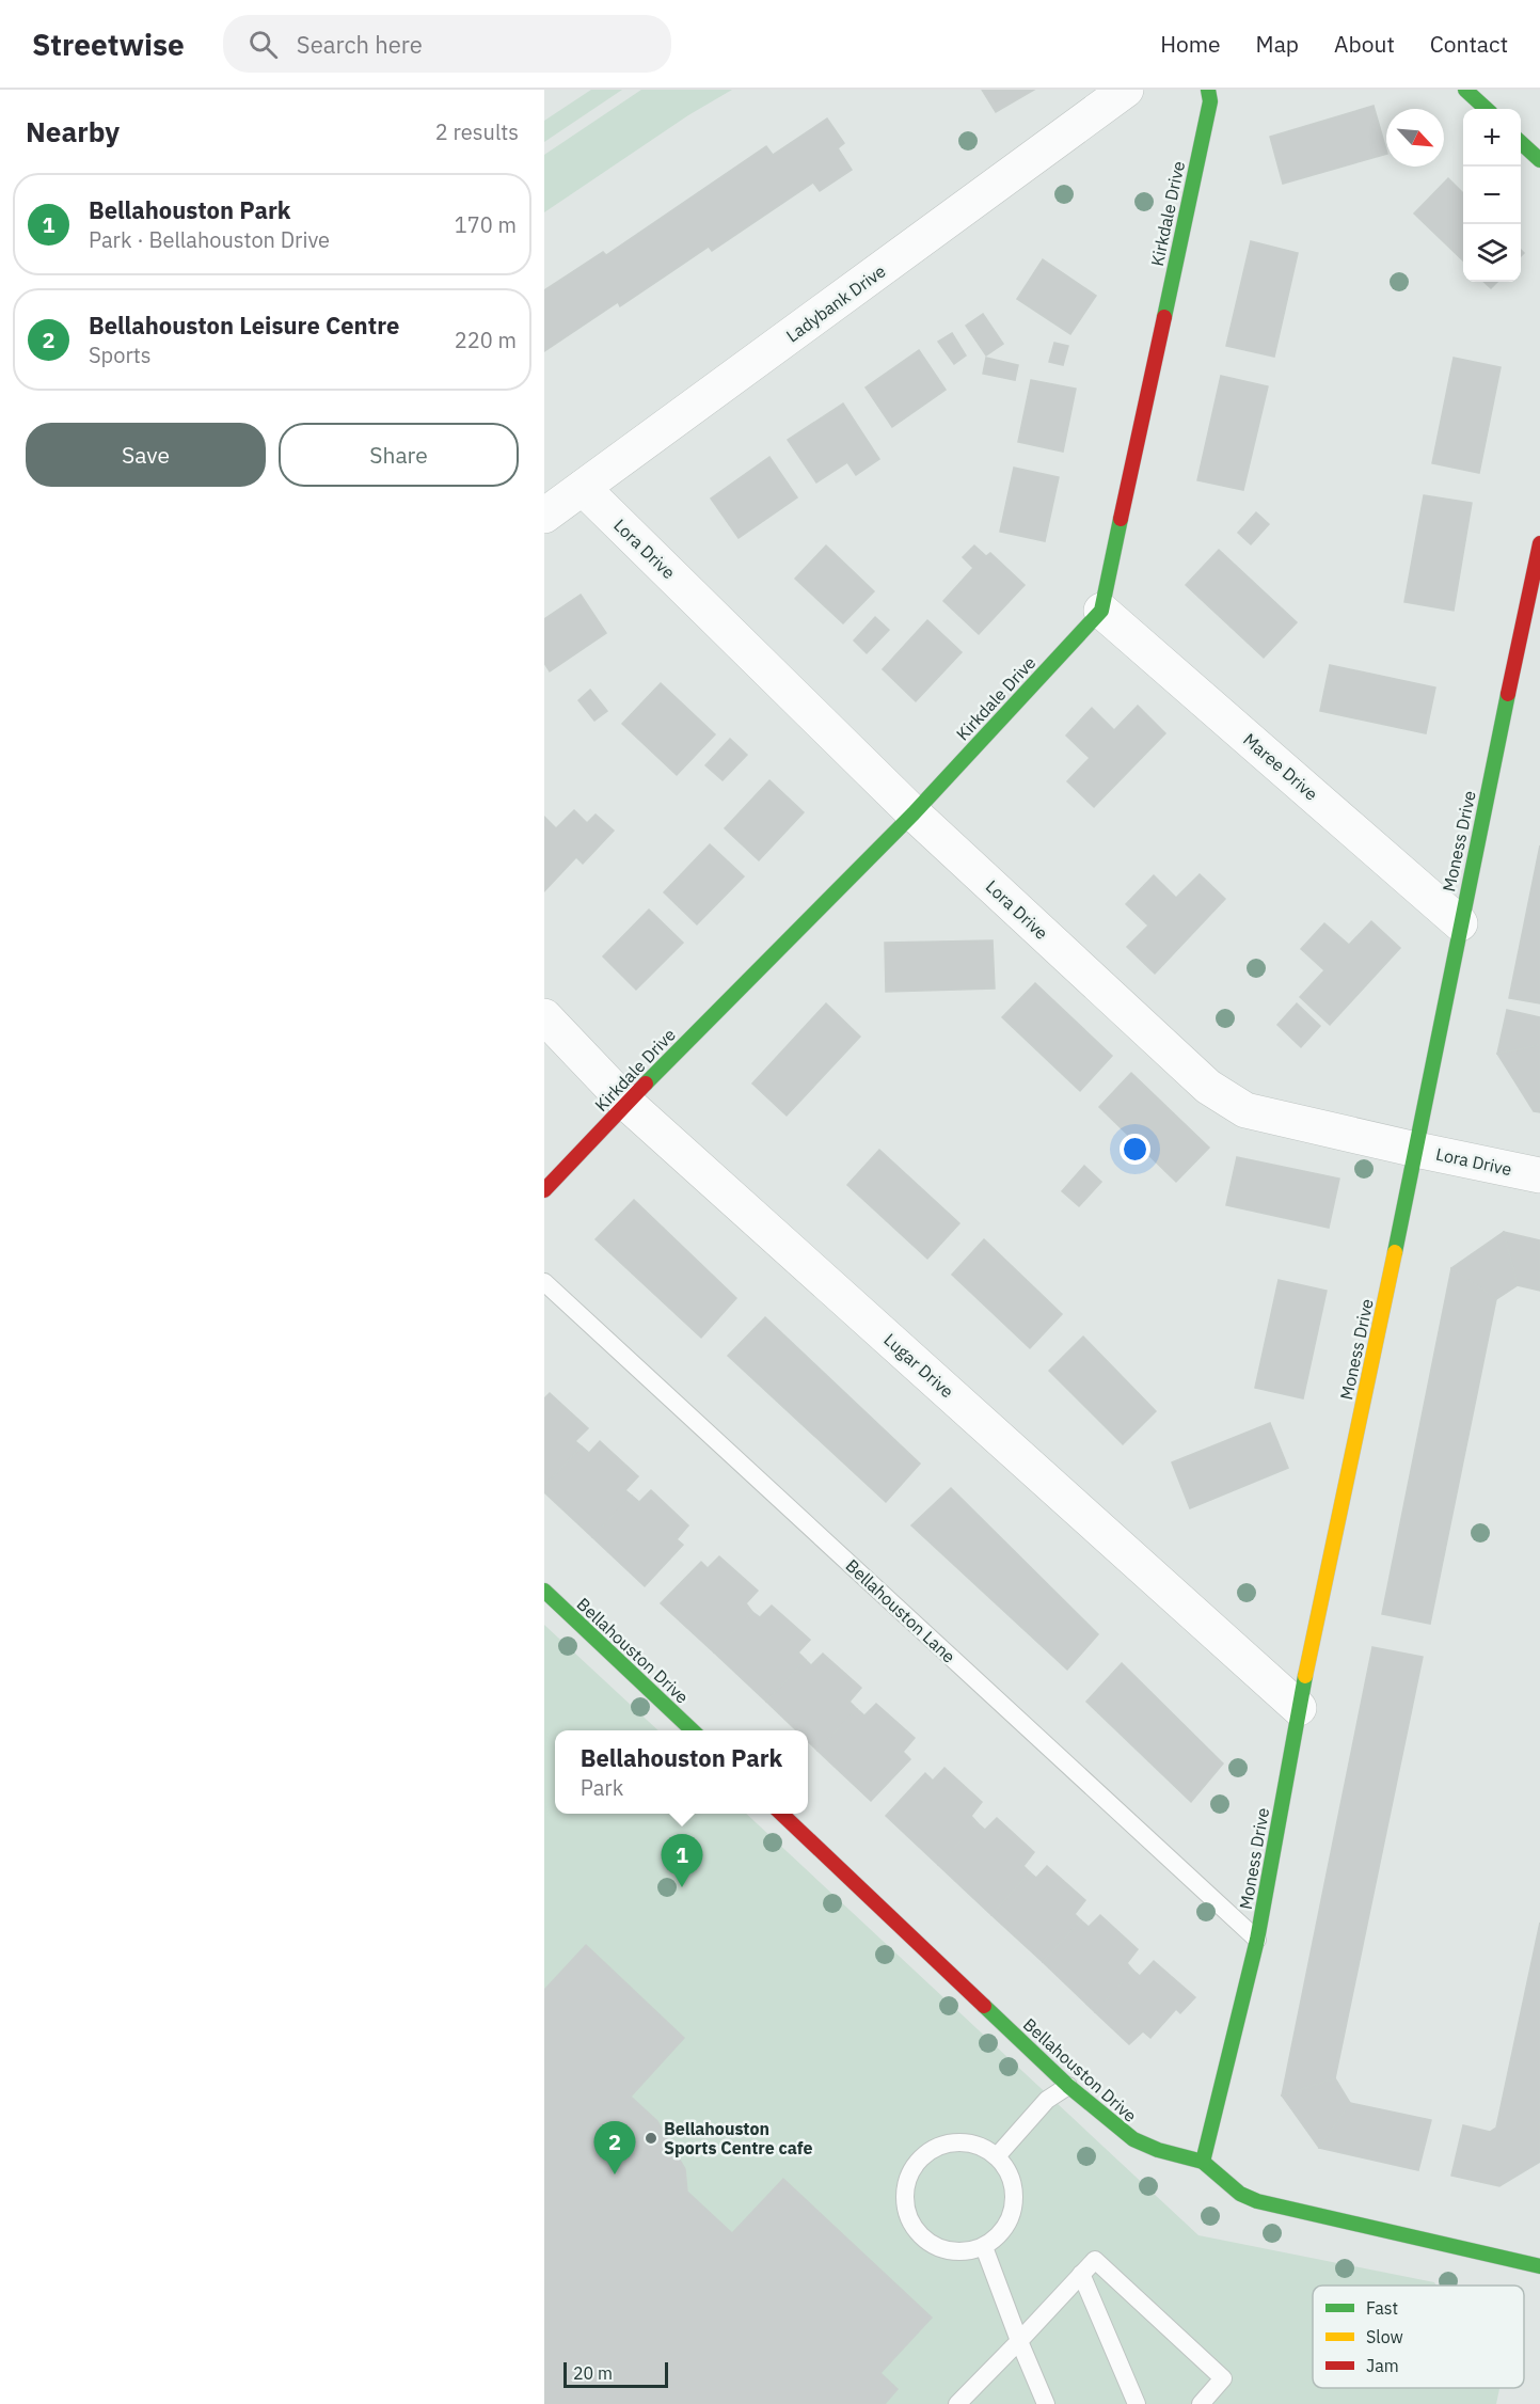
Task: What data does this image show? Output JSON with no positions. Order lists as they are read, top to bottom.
{
  "streets": {
    "street": [
      "Kirkdale Drive",
      "Ladybank Drive",
      "Lora Drive",
      "Maree Drive",
      "Moness Drive",
      "Lugar Drive",
      "Bellahouston Drive"
    ],
    "lane": ["Bellahouston Lane"]
  },
  "crossings": [
    ["Kirkdale Drive", "Lora Drive"],
    ["Kirkdale Drive", "Maree Drive"],
    ["Kirkdale Drive", "Lugar Drive"],
    ["Ladybank Drive", "Lora Drive"],
    ["Lora Drive", "Moness Drive"],
    ["Maree Drive", "Moness Drive"],
    ["Moness Drive", "Lugar Drive"],
    ["Moness Drive", "Bellahouston Lane"],
    ["Moness Drive", "Bellahouston Drive"]
  ],
  "places": ["Bellahouston Sports Centre cafe"],
  "legend": ["Fast", "Slow", "Jam"],
  "scale_bar": "20 m",
  "north": "bottom right",
  "page": {
    "header": "Streetwise",
    "search": "Search here",
    "nav": [
      "Home",
      "Map",
      "About",
      "Contact"
    ],
    "heading": ["Nearby", "2 results"],
    "map_buttons": ["+", "−"],
    "list": [
      {
        "mark": "1",
        "name": "Bellahouston Park",
        "note": "Park · Bellahouston Drive",
        "value": "170 m"
      },
      {
        "mark": "2",
        "name": "Bellahouston Leisure Centre",
        "note": "Sports",
        "value": "220 m"
      }
    ],
    "buttons": ["Save", "Share"],
    "popup": ["Bellahouston Park", "Park"],
    "pins": ["1", "2"],
    "scale": "20 m"
  }
}
